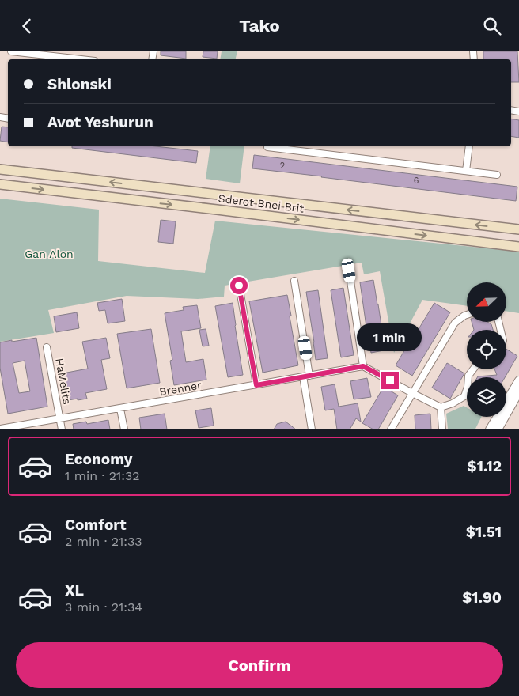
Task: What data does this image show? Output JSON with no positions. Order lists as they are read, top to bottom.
{
  "streets": {
    "main road": ["Sderot Bnei Brit"],
    "street": ["HaMelits", "Brenner"]
  },
  "crossings": [
    ["HaMelits", "Brenner"]
  ],
  "parks": ["Gan Alon"],
  "house_numbers": ["2", "6"],
  "north": "bottom left",
  "page": {
    "header": "Tako",
    "banner": ["Shlonski", "Avot Yeshurun"],
    "bubble": "1 min",
    "list": [
      {
        "name": "Economy",
        "note": "1 min · 21:32",
        "value": "$1.12"
      },
      {
        "name": "Comfort",
        "note": "2 min · 21:33",
        "value": "$1.51"
      },
      {
        "name": "XL",
        "note": "3 min · 21:34",
        "value": "$1.90"
      }
    ],
    "buttons": "Confirm"
  }
}
